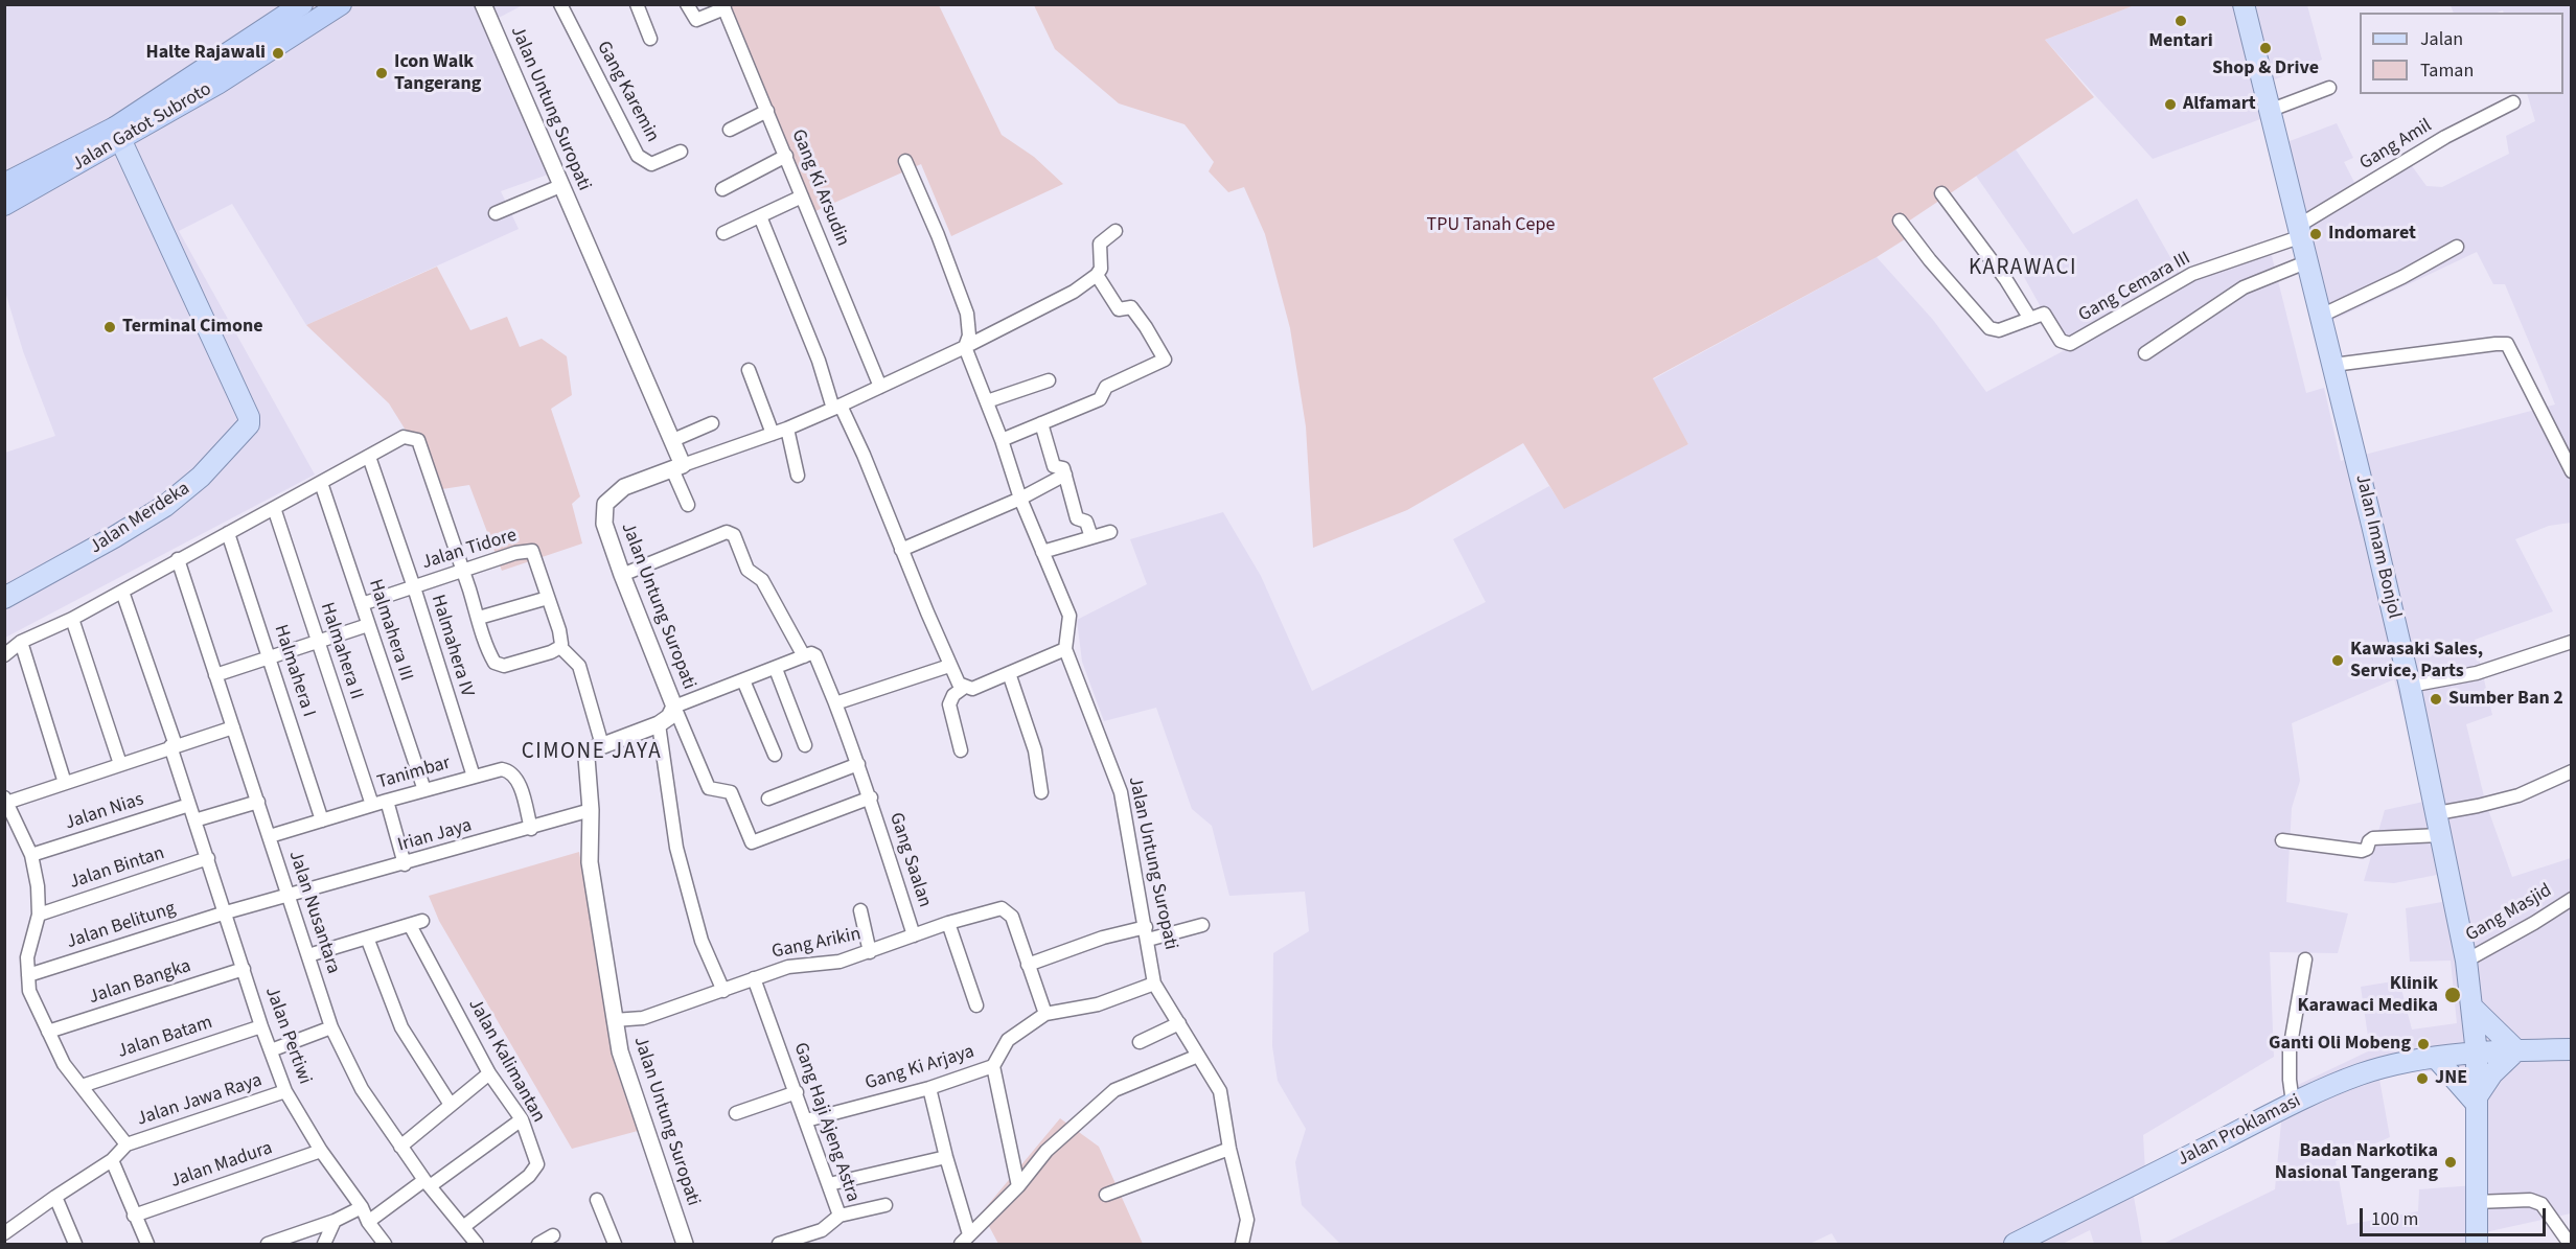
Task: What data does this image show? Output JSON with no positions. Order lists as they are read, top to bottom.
{
  "streets": {
    "highway": ["Jalan Gatot Subroto"],
    "main road": ["Jalan Merdeka", "Jalan Imam Bonjol", "Jalan Proklamasi"],
    "street": [
      "Gang Karemin",
      "Jalan Untung Suropati",
      "Gang Amil",
      "Gang Ki Arsudin",
      "Gang Cemara III",
      "Jalan Tidore",
      "Halmahera III",
      "Halmahera IV",
      "Halmahera II",
      "Halmahera I",
      "Tanimbar",
      "Jalan Nias",
      "Irian Jaya",
      "Gang Saalan",
      "Jalan Bintan",
      "Jalan Nusantara",
      "Gang Masjid",
      "Jalan Belitung",
      "Gang Arikin",
      "Jalan Bangka",
      "Jalan Pertiwi",
      "Jalan Batam",
      "Jalan Kalimantan",
      "Gang Ki Arjaya",
      "Jalan Jawa Raya",
      "Gang Haji Ajeng Astra",
      "Jalan Madura"
    ]
  },
  "crossings": [
    ["Jalan Untung Suropati", "Irian Jaya"],
    ["Jalan Untung Suropati", "Gang Arikin"],
    ["Jalan Gatot Subroto", "Jalan Merdeka"],
    ["Gang Amil", "Gang Cemara III"],
    ["Gang Amil", "Jalan Imam Bonjol"],
    ["Gang Cemara III", "Jalan Imam Bonjol"],
    ["Jalan Imam Bonjol", "Gang Masjid"],
    ["Jalan Imam Bonjol", "Jalan Proklamasi"],
    ["Jalan Tidore", "Halmahera III"],
    ["Jalan Tidore", "Halmahera IV"],
    ["Halmahera III", "Tanimbar"],
    ["Halmahera IV", "Tanimbar"],
    ["Halmahera II", "Tanimbar"],
    ["Halmahera I", "Tanimbar"],
    ["Tanimbar", "Irian Jaya"],
    ["Tanimbar", "Jalan Nusantara"],
    ["Jalan Nias", "Jalan Pertiwi"],
    ["Irian Jaya", "Jalan Nusantara"],
    ["Irian Jaya", "Jalan Belitung"],
    ["Irian Jaya", "Jalan Pertiwi"],
    ["Gang Saalan", "Gang Arikin"],
    ["Jalan Bintan", "Jalan Pertiwi"],
    ["Jalan Nusantara", "Jalan Kalimantan"],
    ["Jalan Belitung", "Jalan Pertiwi"],
    ["Gang Arikin", "Gang Haji Ajeng Astra"],
    ["Jalan Bangka", "Jalan Pertiwi"],
    ["Jalan Pertiwi", "Jalan Batam"],
    ["Jalan Pertiwi", "Jalan Jawa Raya"],
    ["Jalan Pertiwi", "Jalan Madura"],
    ["Gang Ki Arjaya", "Gang Haji Ajeng Astra"]
  ],
  "districts": ["KARAWACI", "CIMONE JAYA"],
  "parks": ["TPU Tanah Cepe"],
  "places": [
    "Mentari",
    "Shop & Drive",
    "Halte Rajawali",
    "Icon Walk Tangerang",
    "Alfamart",
    "Indomaret",
    "Terminal Cimone",
    "Kawasaki Sales, Service, Parts",
    "Sumber Ban 2",
    "Klinik Karawaci Medika",
    "Ganti Oli Mobeng",
    "JNE",
    "Badan Narkotika Nasional Tangerang"
  ],
  "legend": ["Jalan", "Taman"],
  "scale_bar": "100 m"
}
